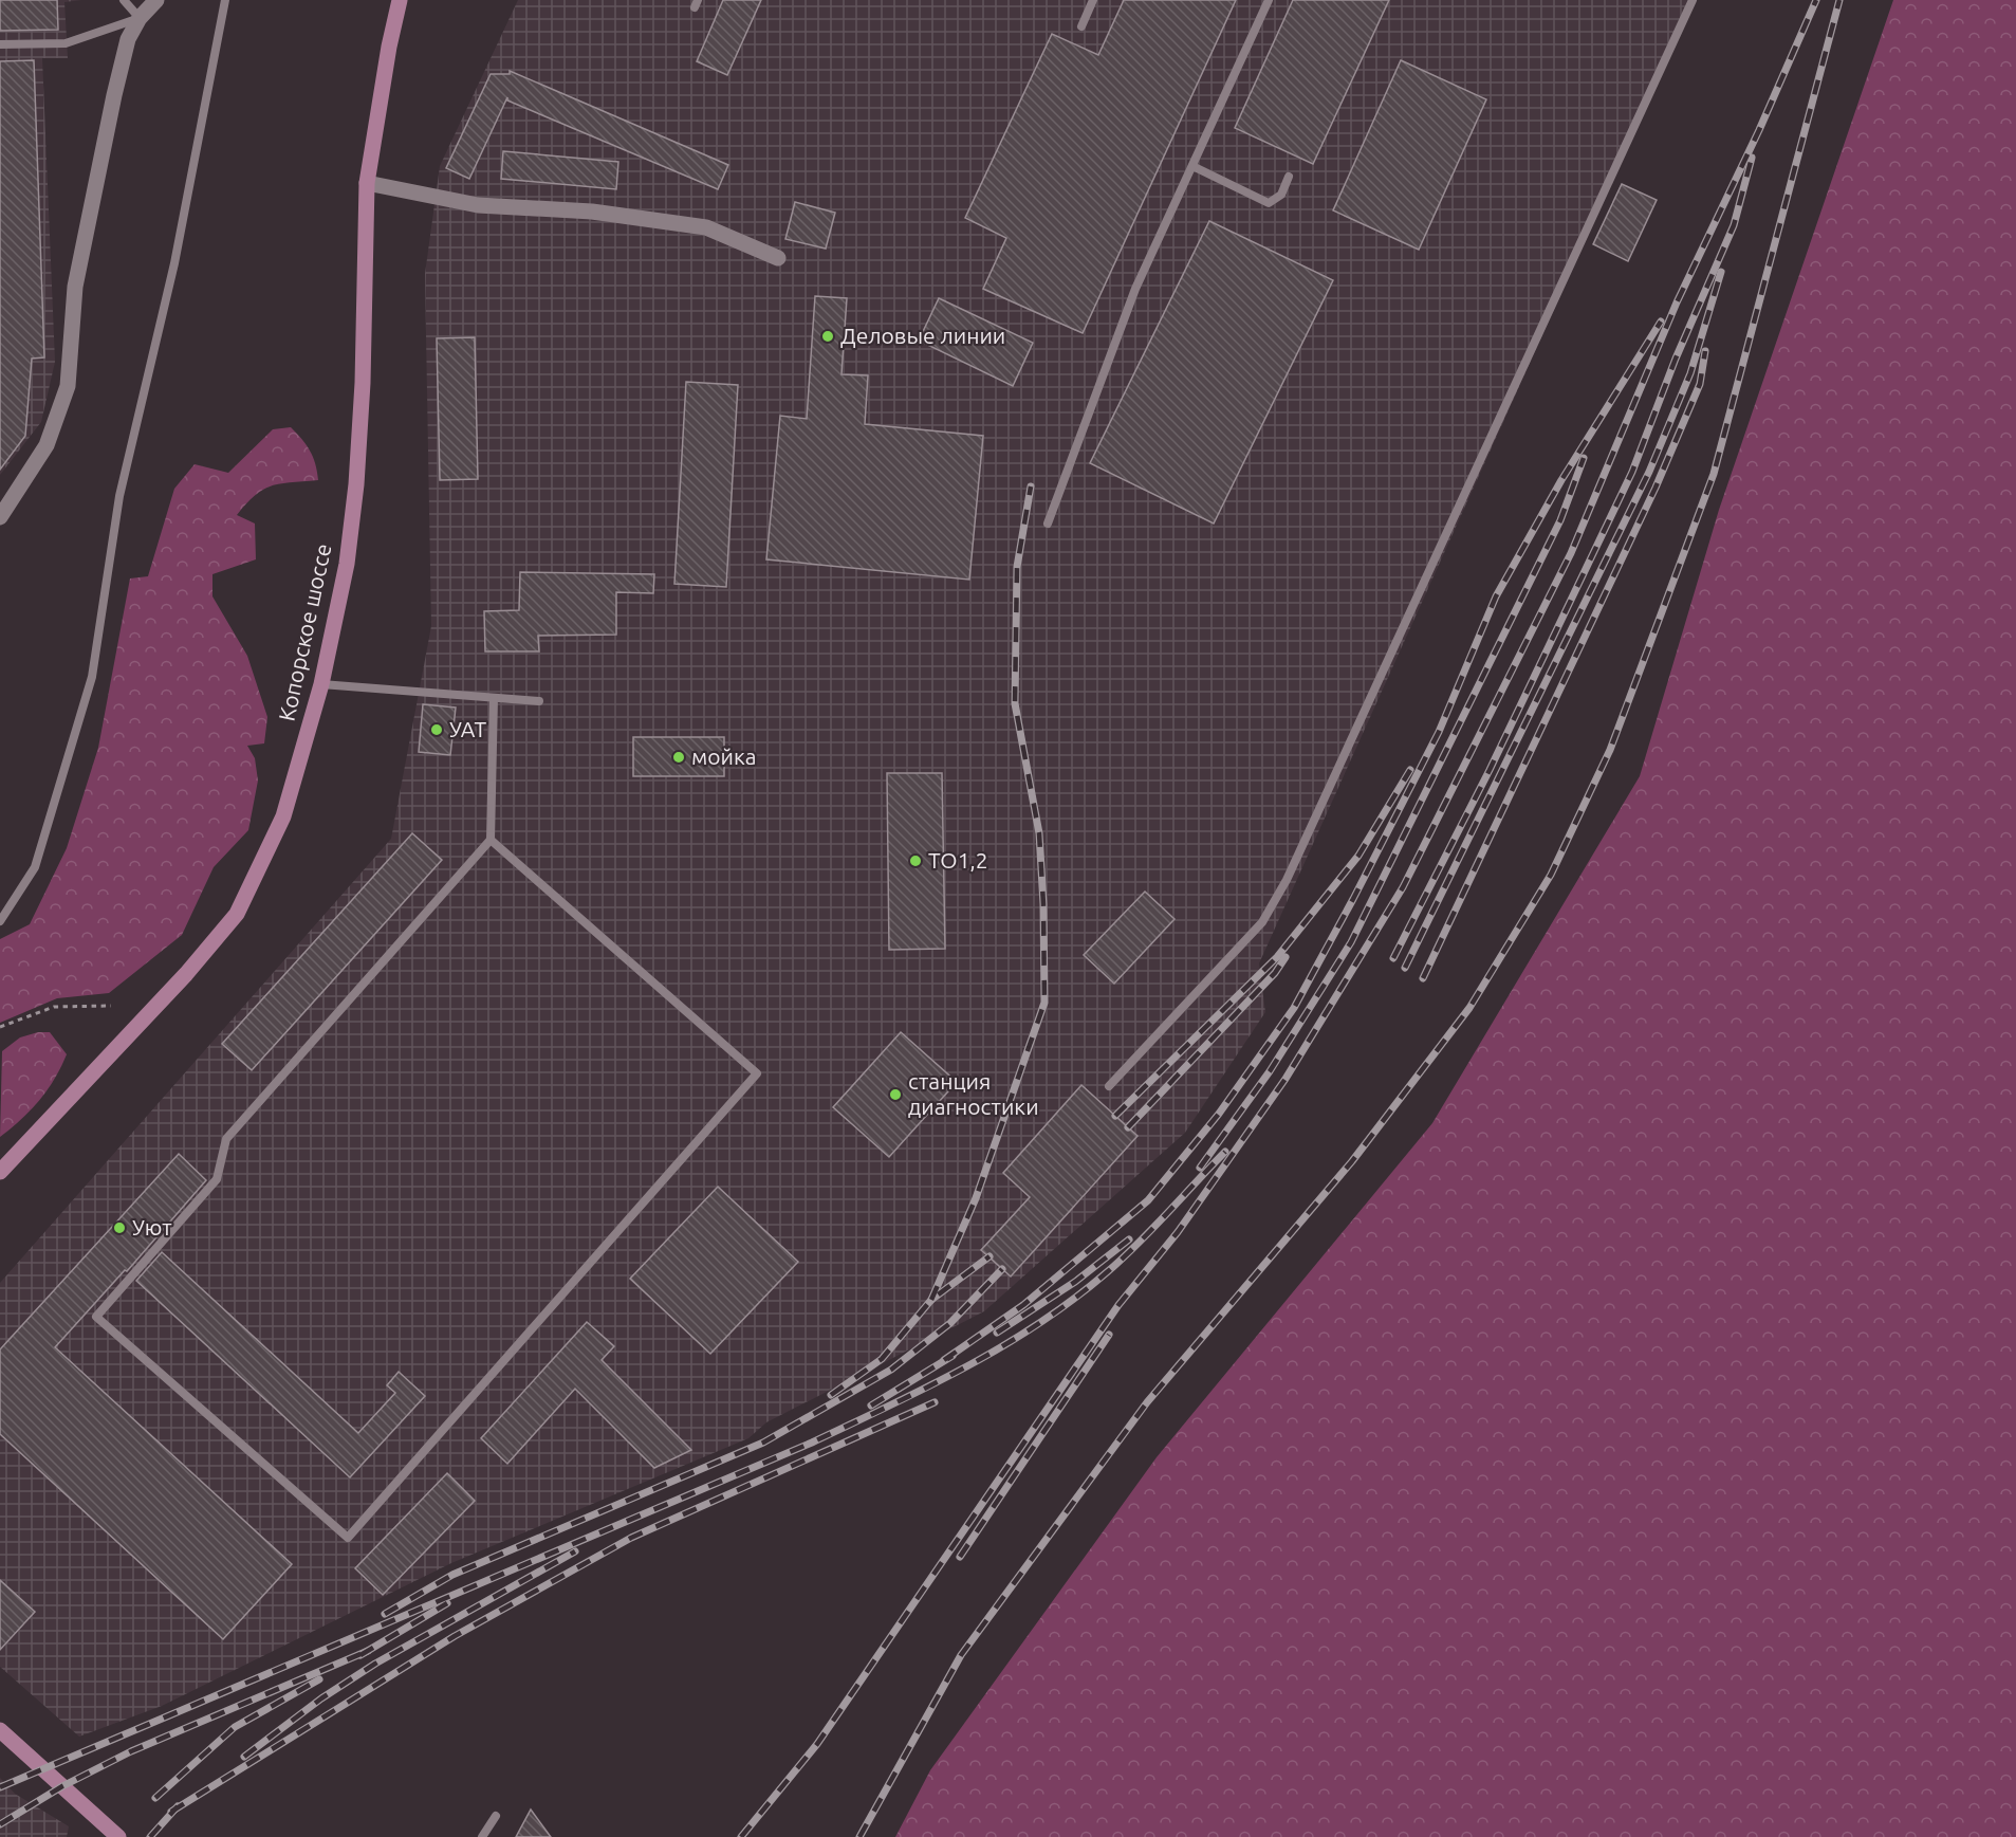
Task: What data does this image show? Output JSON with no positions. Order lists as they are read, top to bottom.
{
  "streets": {
    "main road": ["Копорское шоссе"]
  },
  "places": [
    "Деловые линии",
    "УАТ",
    "мойка",
    "ТО1,2",
    "станция диагностики",
    "Уют"
  ]
}
